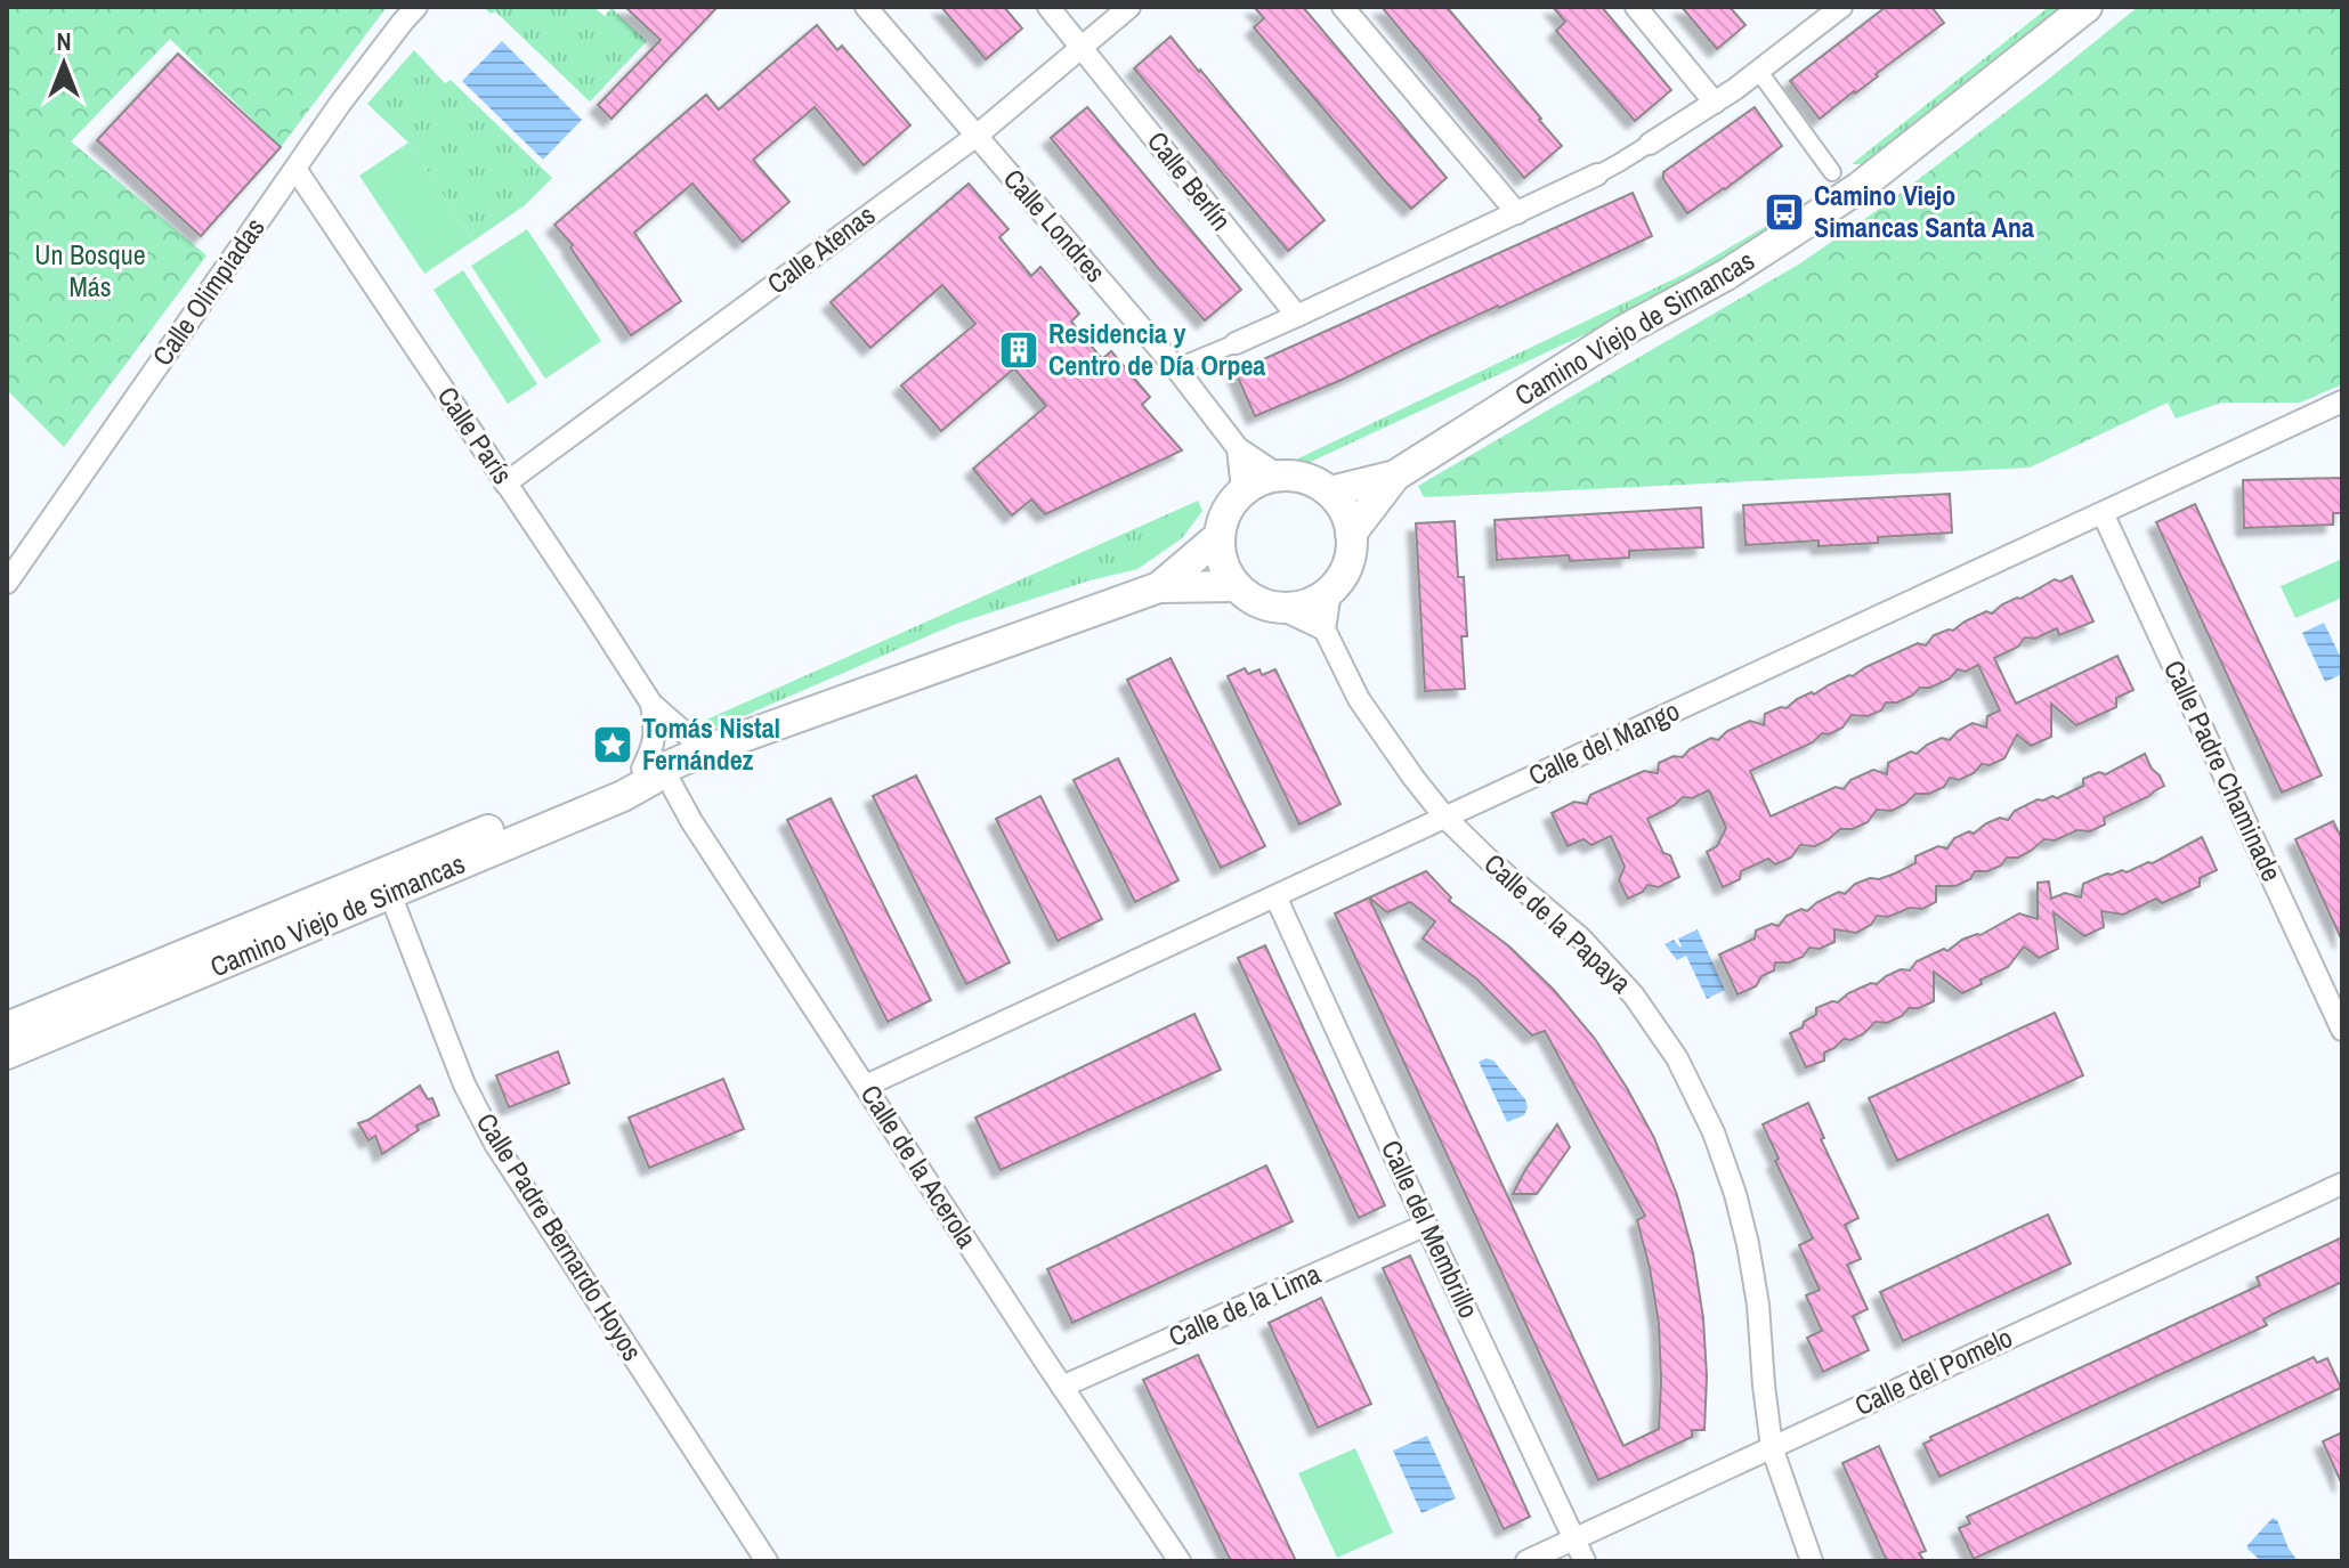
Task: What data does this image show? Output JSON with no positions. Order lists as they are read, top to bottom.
{
  "streets": {
    "main road": ["Camino Viejo de Simancas"],
    "street": [
      "Calle Berlín",
      "Calle Londres",
      "Calle Atenas",
      "Calle Olimpiadas",
      "Calle París",
      "Calle del Mango",
      "Calle Padre Chaminade",
      "Calle de la Papaya",
      "Calle de la Acerola",
      "Calle del Membrillo",
      "Calle Padre Bernardo Hoyos",
      "Calle de la Lima",
      "Calle del Pomelo"
    ]
  },
  "crossings": [
    ["Calle Berlín", "Calle Atenas"],
    ["Calle Londres", "Calle Atenas"],
    ["Calle Londres", "Camino Viejo de Simancas"],
    ["Calle Atenas", "Calle París"],
    ["Calle Olimpiadas", "Calle París"],
    ["Camino Viejo de Simancas", "Calle París"],
    ["Camino Viejo de Simancas", "Calle de la Acerola"],
    ["Camino Viejo de Simancas", "Calle Padre Bernardo Hoyos"],
    ["Calle del Mango", "Calle Padre Chaminade"],
    ["Calle del Mango", "Calle de la Papaya"],
    ["Calle del Mango", "Calle de la Acerola"],
    ["Calle del Mango", "Calle del Membrillo"],
    ["Calle de la Papaya", "Calle del Pomelo"],
    ["Calle de la Acerola", "Calle de la Lima"],
    ["Calle del Membrillo", "Calle de la Lima"],
    ["Calle del Membrillo", "Calle del Pomelo"]
  ],
  "parks": ["Un Bosque Más"],
  "places": {
    "bus stop": ["Camino Viejo Simancas Santa Ana"],
    "building": ["Residencia y Centro de Día Orpea"],
    "place": ["Tomás Nistal Fernández"]
  },
  "north": "top"
}
